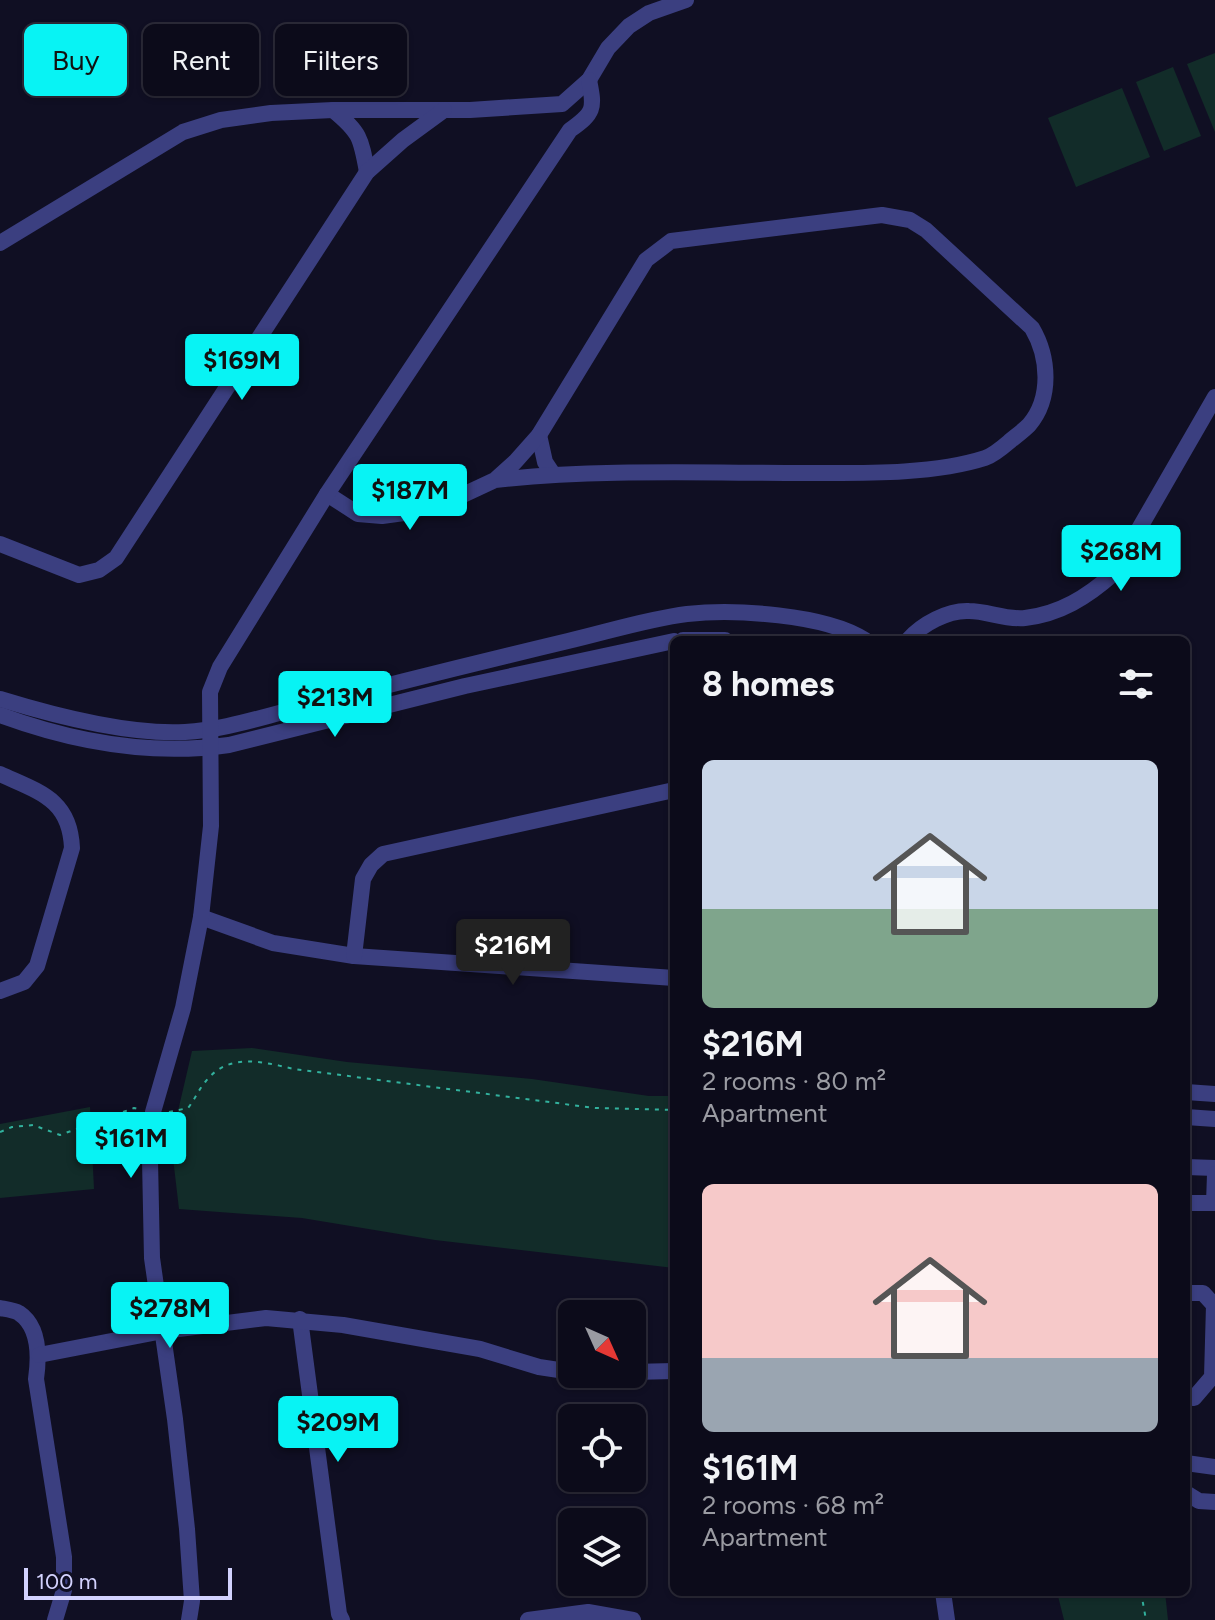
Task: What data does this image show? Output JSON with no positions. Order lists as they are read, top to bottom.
{
  "scale_bar": "100 m",
  "north": "bottom right",
  "page": {
    "chip": ["Buy", "Rent", "Filters"],
    "price": [
      "$169M",
      "$187M",
      "$268M",
      "$213M",
      "$216M",
      "$161M",
      "$278M",
      "$209M"
    ],
    "heading": "8 homes",
    "list": [
      {
        "name": "$216M",
        "note": "2 rooms · 80 m² · Apartment"
      },
      {
        "name": "$161M",
        "note": "2 rooms · 68 m² · Apartment"
      }
    ],
    "scale": "100 m"
  }
}
